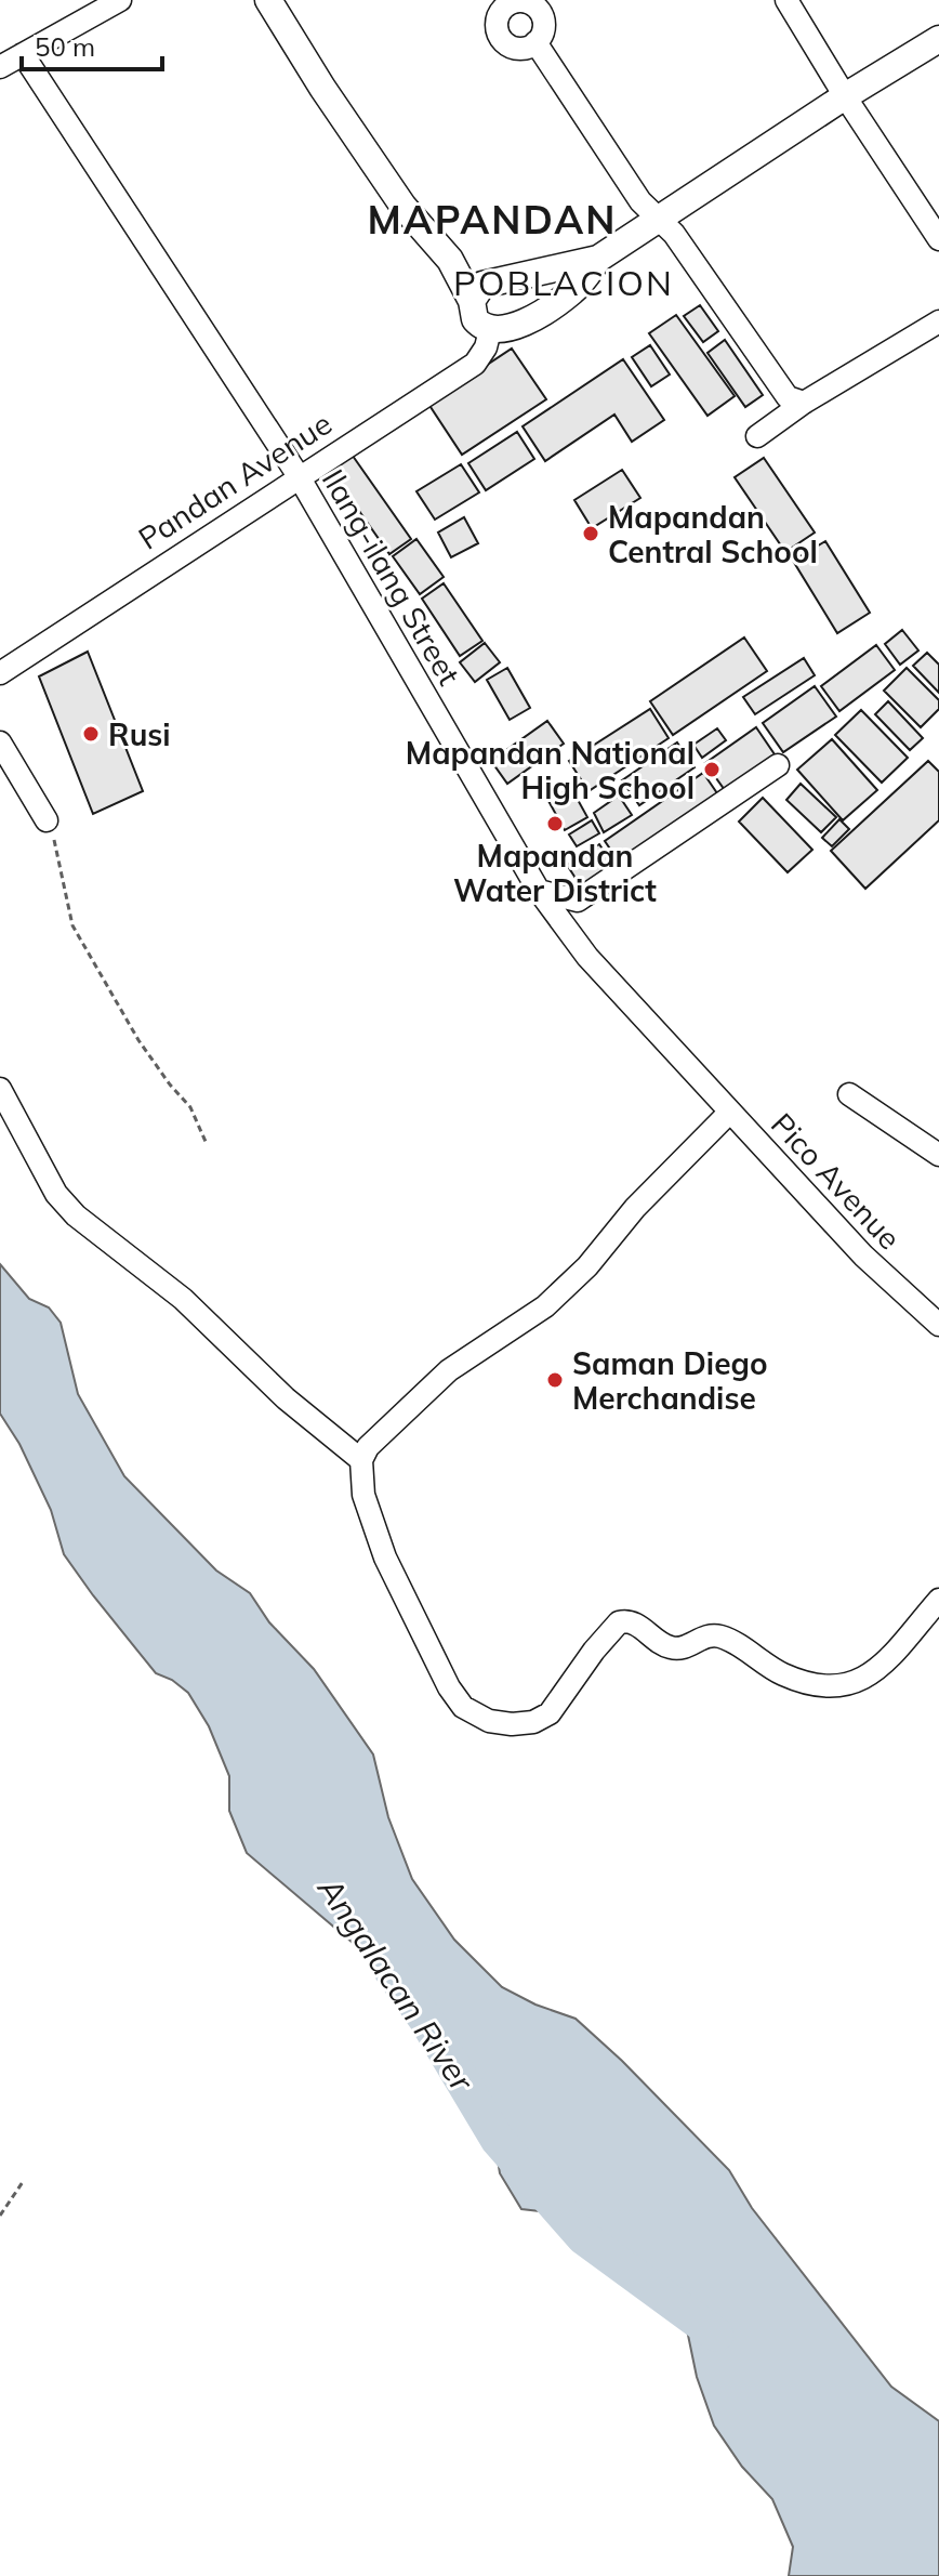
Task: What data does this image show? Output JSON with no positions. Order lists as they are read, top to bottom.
{
  "streets": {
    "main road": ["Pandan Avenue"],
    "street": ["Ilang-ilang Street", "Pico Avenue"]
  },
  "crossings": [
    ["Pandan Avenue", "Ilang-ilang Street"],
    ["Ilang-ilang Street", "Pico Avenue"]
  ],
  "districts": ["MAPANDAN", "POBLACION"],
  "water": ["Angalacan River"],
  "places": [
    "Mapandan Central School",
    "Rusi",
    "Mapandan National High School",
    "Mapandan Water District",
    "Saman Diego Merchandise"
  ],
  "scale_bar": "50 m"
}
